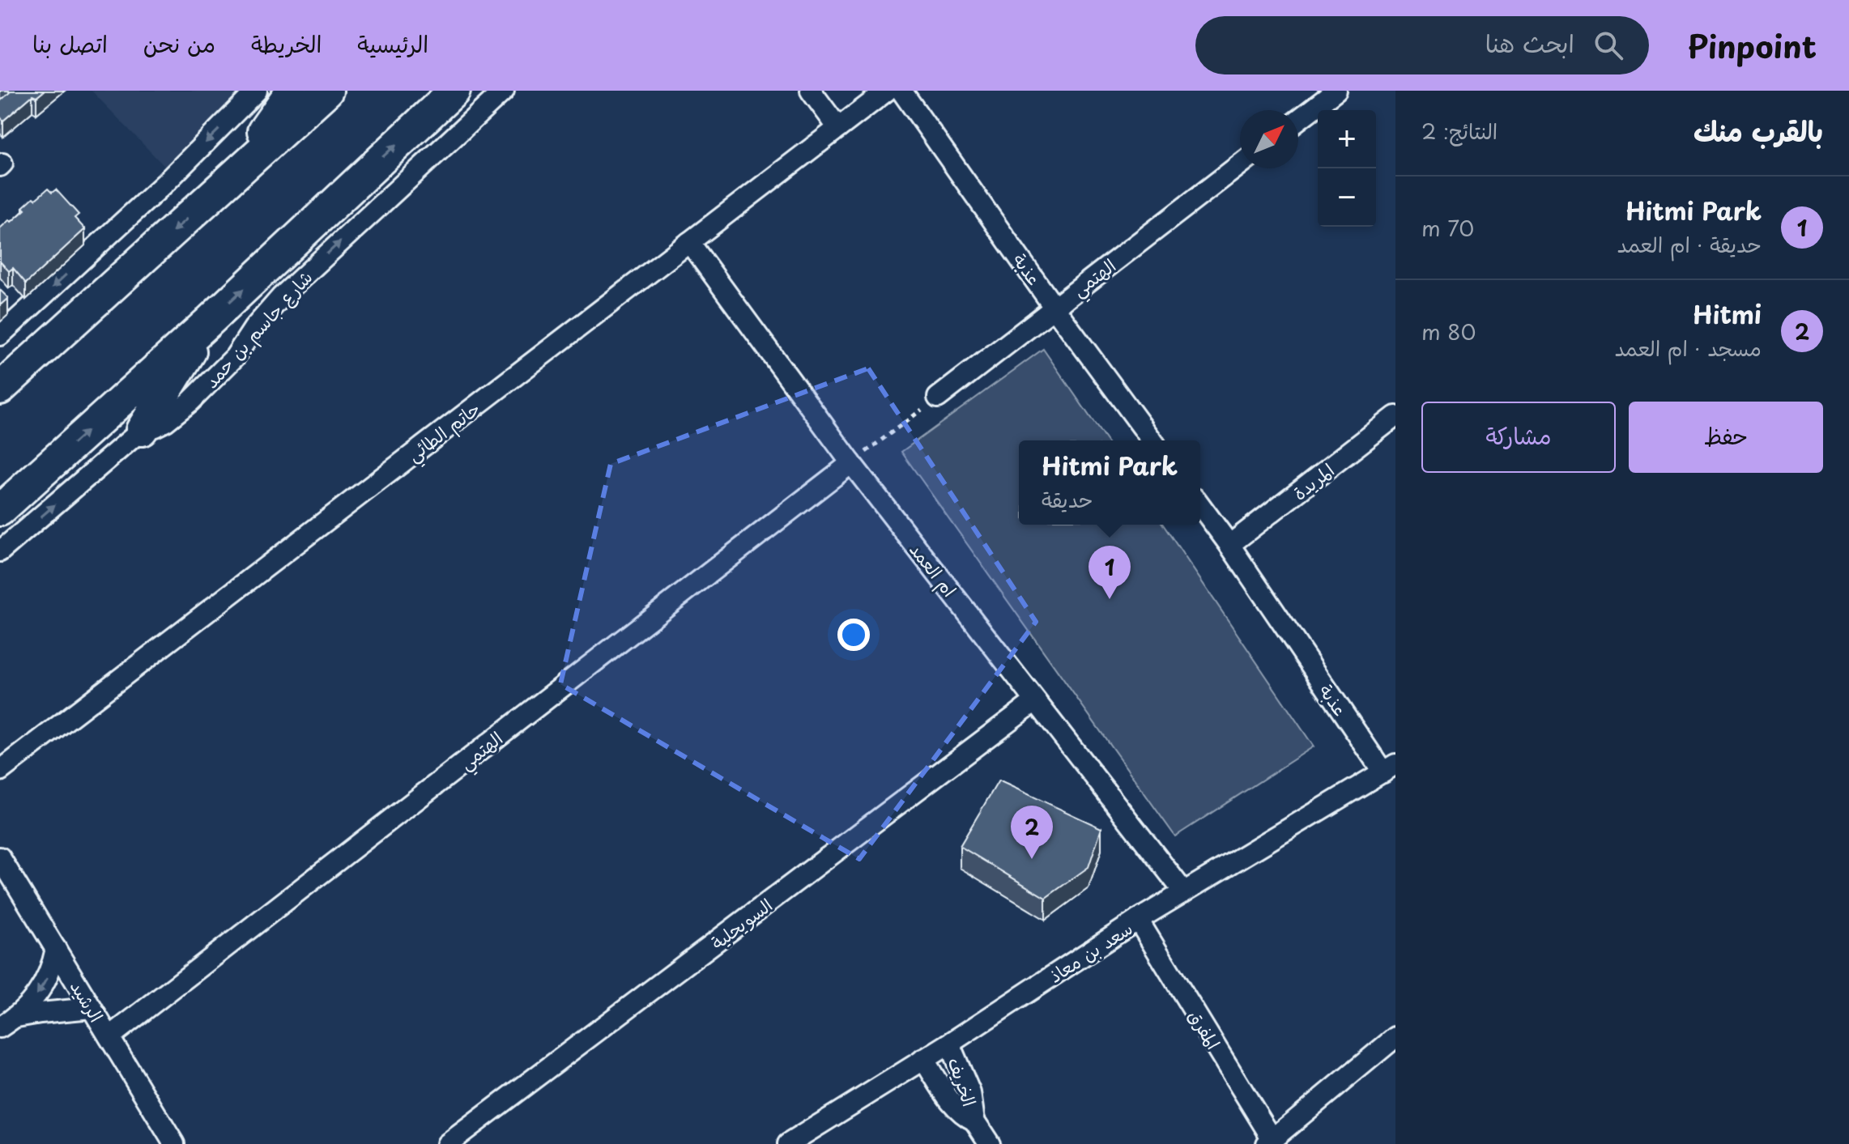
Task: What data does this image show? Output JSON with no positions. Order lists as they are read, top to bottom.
{
  "streets": {
    "main road": ["شارع جاسم بن حمد"],
    "street": [
      "عذبة",
      "الهتمي",
      "حاتم الطائي",
      "المريدة",
      "ام العمد",
      "السويحلية",
      "سعد بن معاذ",
      "الرشيد",
      "المفرق",
      "الخريف"
    ]
  },
  "crossings": [
    ["عذبة", "الهتمي"],
    ["عذبة", "المريدة"],
    ["عذبة", "سعد بن معاذ"],
    ["الهتمي", "ام العمد"],
    ["الهتمي", "الرشيد"],
    ["حاتم الطائي", "ام العمد"],
    ["ام العمد", "السويحلية"],
    ["ام العمد", "سعد بن معاذ"],
    ["سعد بن معاذ", "المفرق"],
    ["سعد بن معاذ", "الخريف"]
  ],
  "north": "top right",
  "page": {
    "header": "Pinpoint",
    "search": "ابحث هنا",
    "nav": [
      "الرئيسية",
      "الخريطة",
      "من نحن",
      "اتصل بنا"
    ],
    "heading": ["بالقرب منك", "النتائج: 2"],
    "map_buttons": ["+", "−"],
    "list": [
      {
        "mark": "1",
        "name": "Hitmi Park",
        "note": "حديقة · ام العمد",
        "value": "70 m"
      },
      {
        "mark": "2",
        "name": "Hitmi",
        "note": "مسجد · ام العمد",
        "value": "80 m"
      }
    ],
    "buttons": ["حفظ", "مشاركة"],
    "popup": ["Hitmi Park", "حديقة"],
    "pins": ["1", "2"]
  }
}
